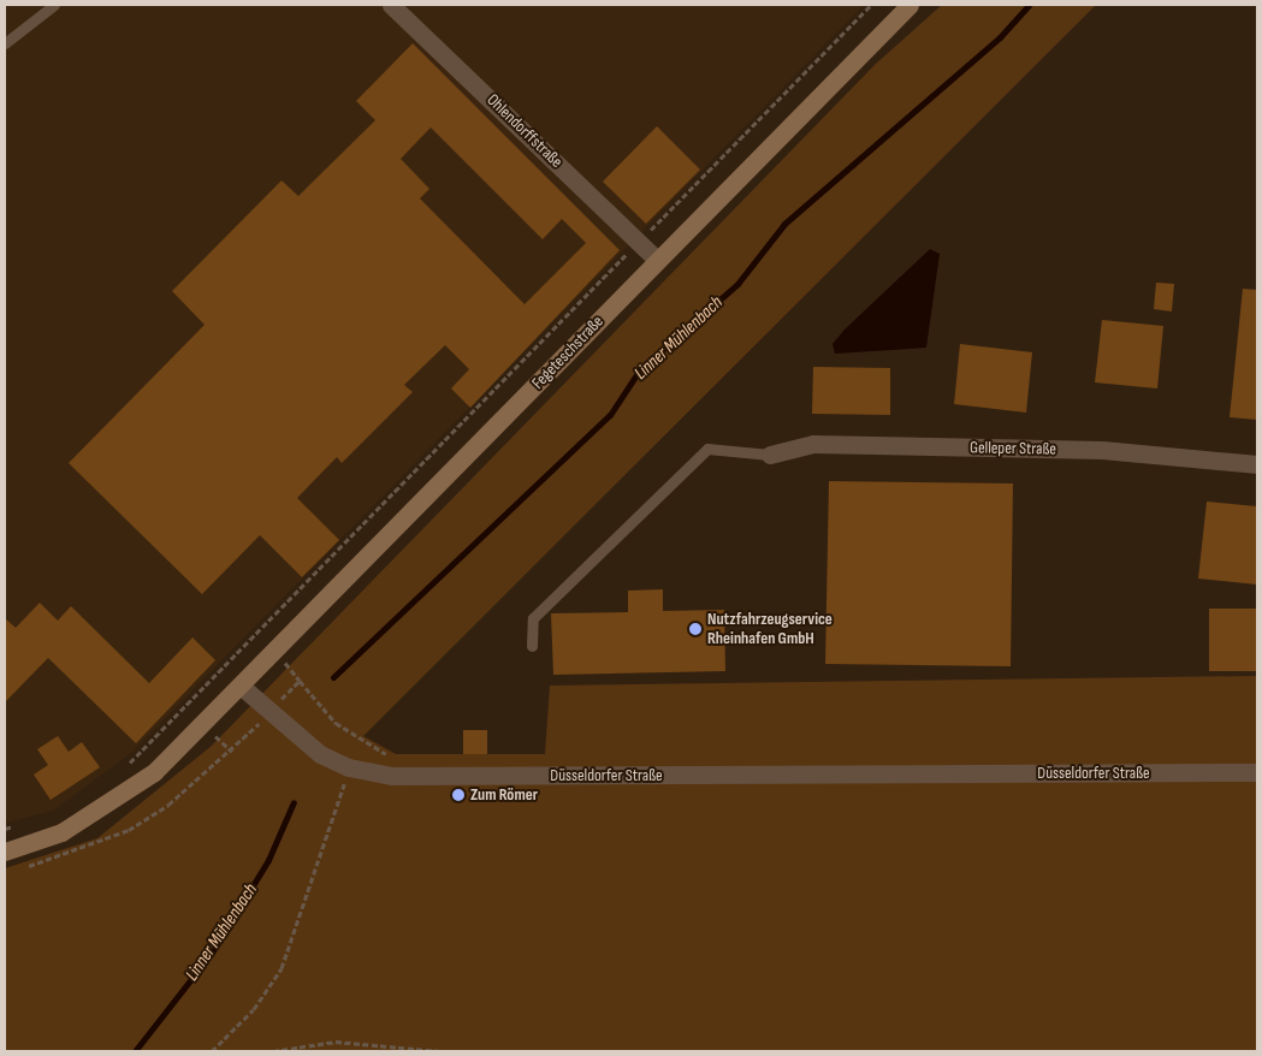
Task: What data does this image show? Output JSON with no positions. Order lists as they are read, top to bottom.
{
  "streets": {
    "main road": ["Fegeteschstraße"],
    "street": ["Ohlendorffstraße", "Gelleper Straße", "Düsseldorfer Straße"]
  },
  "crossings": [
    ["Ohlendorffstraße", "Fegeteschstraße"],
    ["Fegeteschstraße", "Düsseldorfer Straße"]
  ],
  "water": ["Linner Mühlenbach"],
  "places": ["Nutzfahrzeugservice Rheinhafen GmbH", "Zum Römer"]
}
